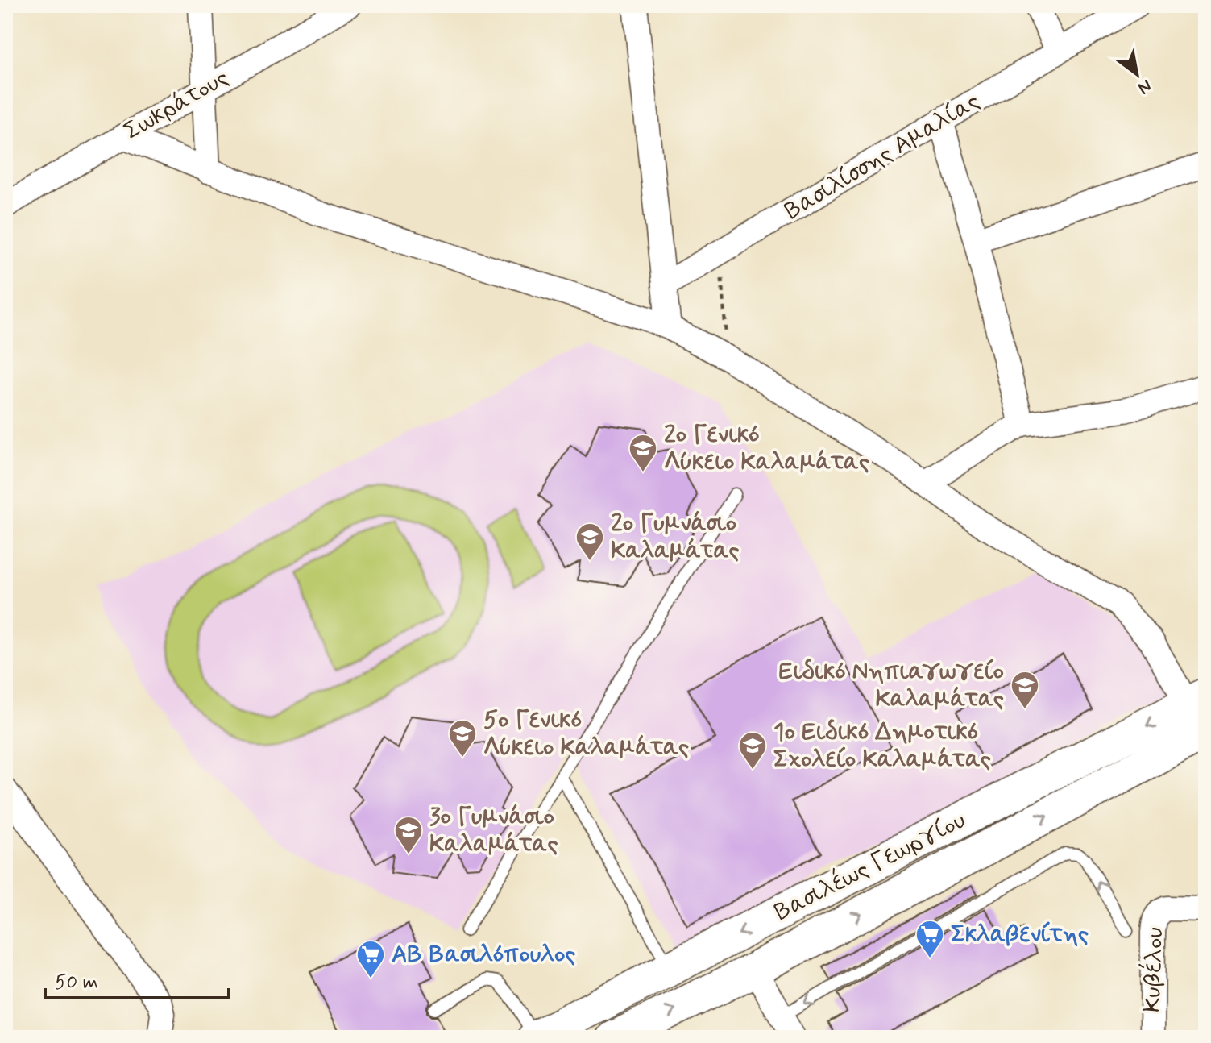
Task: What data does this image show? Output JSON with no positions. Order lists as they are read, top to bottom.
{
  "streets": {
    "main road": ["Βασιλέως Γεωργίου"],
    "street": ["Σωκράτους", "Βασιλίσσης Αμαλίας", "Κυβέλου"]
  },
  "places": {
    "school or university": [
      "2ο Γενικό Λύκειο Καλαμάτας",
      "2ο Γυμνάσιο Καλαμάτας",
      "Ειδικό Νηπιαγωγείο Καλαμάτας",
      "5ο Γενικό Λύκειο Καλαμάτας",
      "1ο Ειδικό Δημοτικό Σχολείο Καλαμάτας",
      "3ο Γυμνάσιο Καλαμάτας"
    ],
    "supermarket": ["Σκλαβενίτης", "ΑΒ Βασιλόπουλος"]
  },
  "scale_bar": "50 m",
  "north": "bottom right"
}
